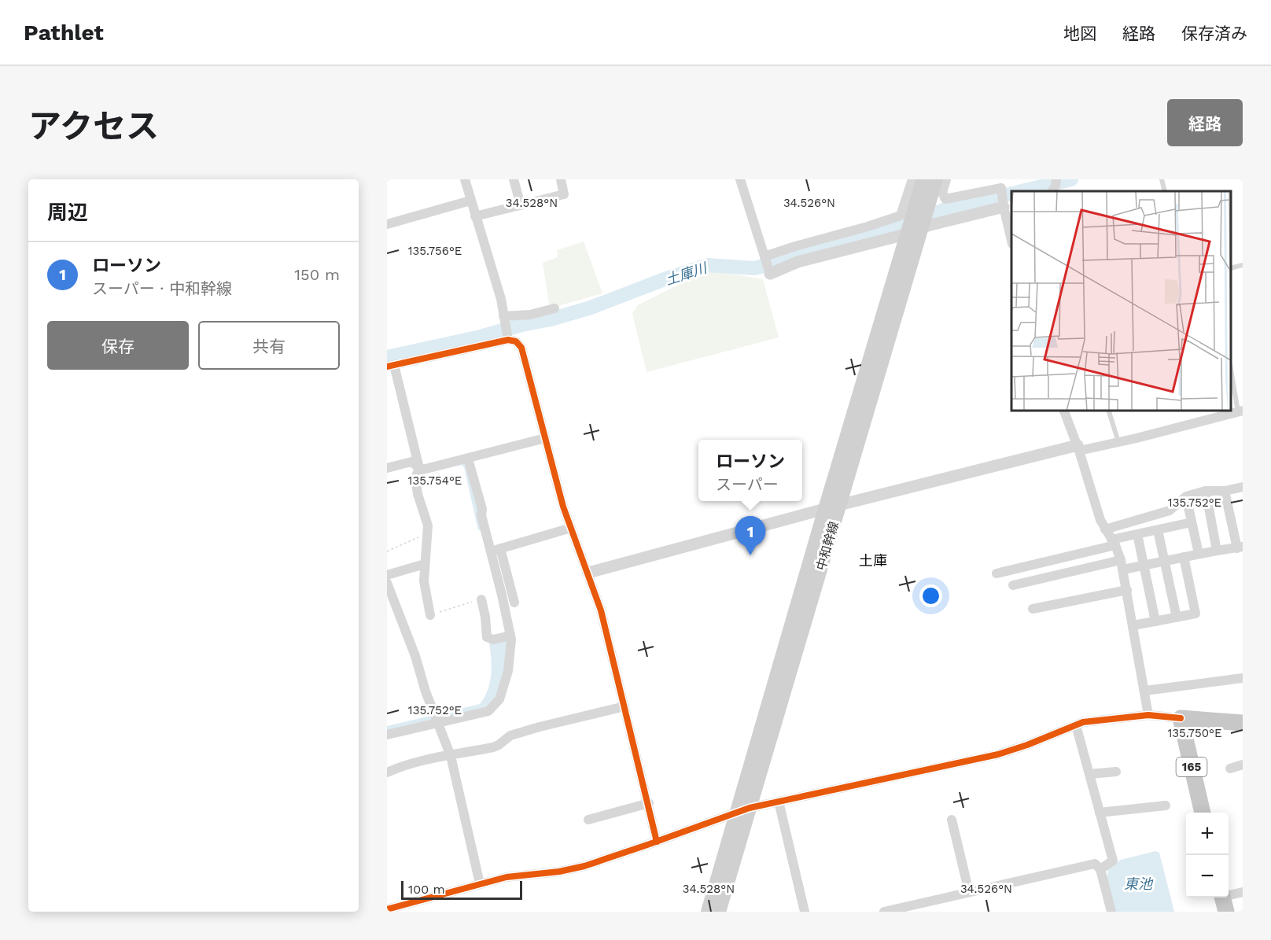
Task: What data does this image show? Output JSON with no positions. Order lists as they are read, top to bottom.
{
  "streets": {
    "highway": ["165"],
    "main road": ["中和幹線"]
  },
  "districts": ["土庫"],
  "water": ["土庫川", "東池"],
  "scale_bar": "100 m",
  "page": {
    "header": "Pathlet",
    "nav": ["地図", "経路", "保存済み"],
    "title": "アクセス",
    "buttons": [
      "経路",
      ["保存", "共有"]
    ],
    "heading": "周辺",
    "list": [
      {
        "mark": "1",
        "name": "ローソン",
        "note": "スーパー · 中和幹線",
        "value": "150 m"
      }
    ],
    "popup": ["ローソン", "スーパー"],
    "pins": "1",
    "map_buttons": ["+", "−"],
    "scale": "100 m"
  },
  "coordinates": [
    "34.528°N",
    "34.526°N",
    "135.756°E",
    "135.754°E",
    "135.752°E",
    "135.750°E"
  ]
}
